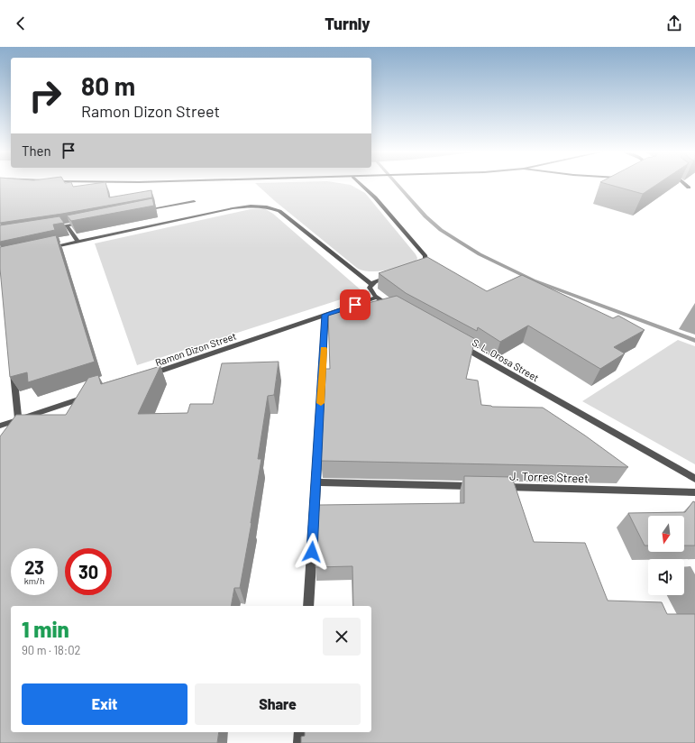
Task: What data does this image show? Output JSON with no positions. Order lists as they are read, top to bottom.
{
  "streets": {
    "street": ["Ramon Dizon Street", "S. L. Orosa Street", "J. Torres Street"]
  },
  "north": "bottom",
  "page": {
    "header": "Turnly",
    "turn": ["80 m", "Ramon Dizon Street"],
    "then": "Then",
    "speed": "23 km/h",
    "limit": "30",
    "heading": ["1 min", "90 m · 18:02"],
    "buttons": ["Exit", "Share"]
  }
}
